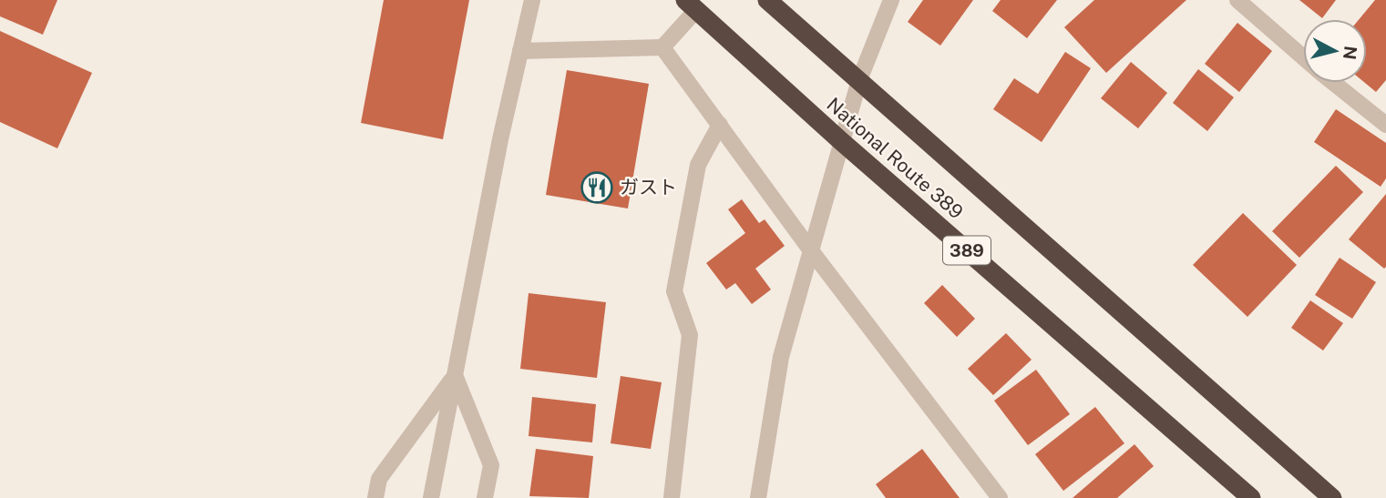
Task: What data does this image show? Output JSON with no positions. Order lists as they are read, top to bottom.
{
  "streets": {
    "highway": ["National Route 389", "389"]
  },
  "places": {
    "restaurant": ["ガスト"]
  },
  "north": "right"
}
